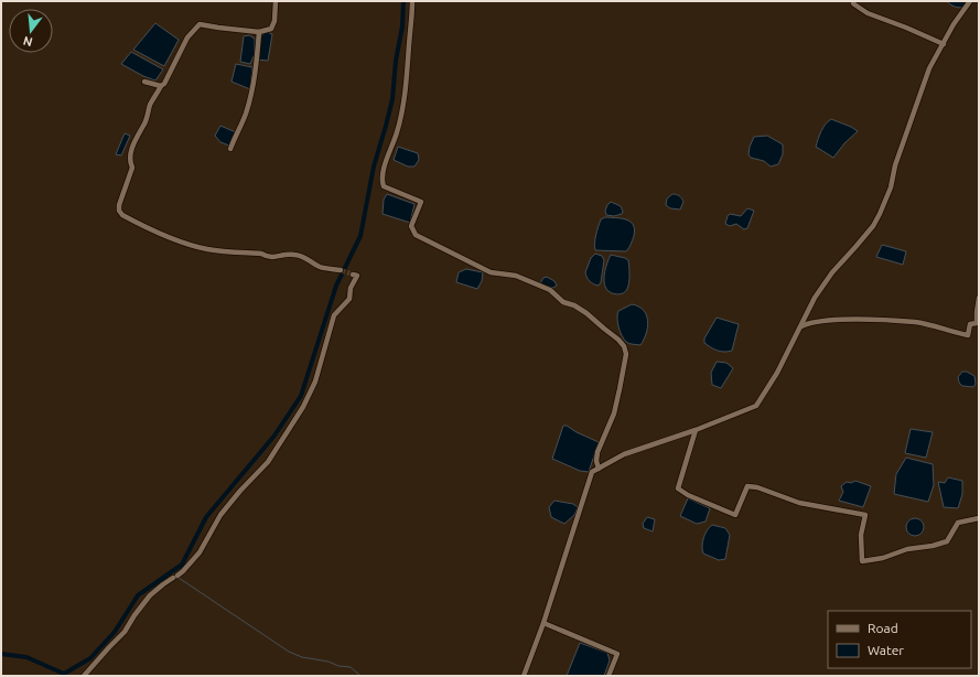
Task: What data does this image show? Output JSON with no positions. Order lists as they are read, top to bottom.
{
  "legend": ["Road", "Water"],
  "north": "bottom"
}
